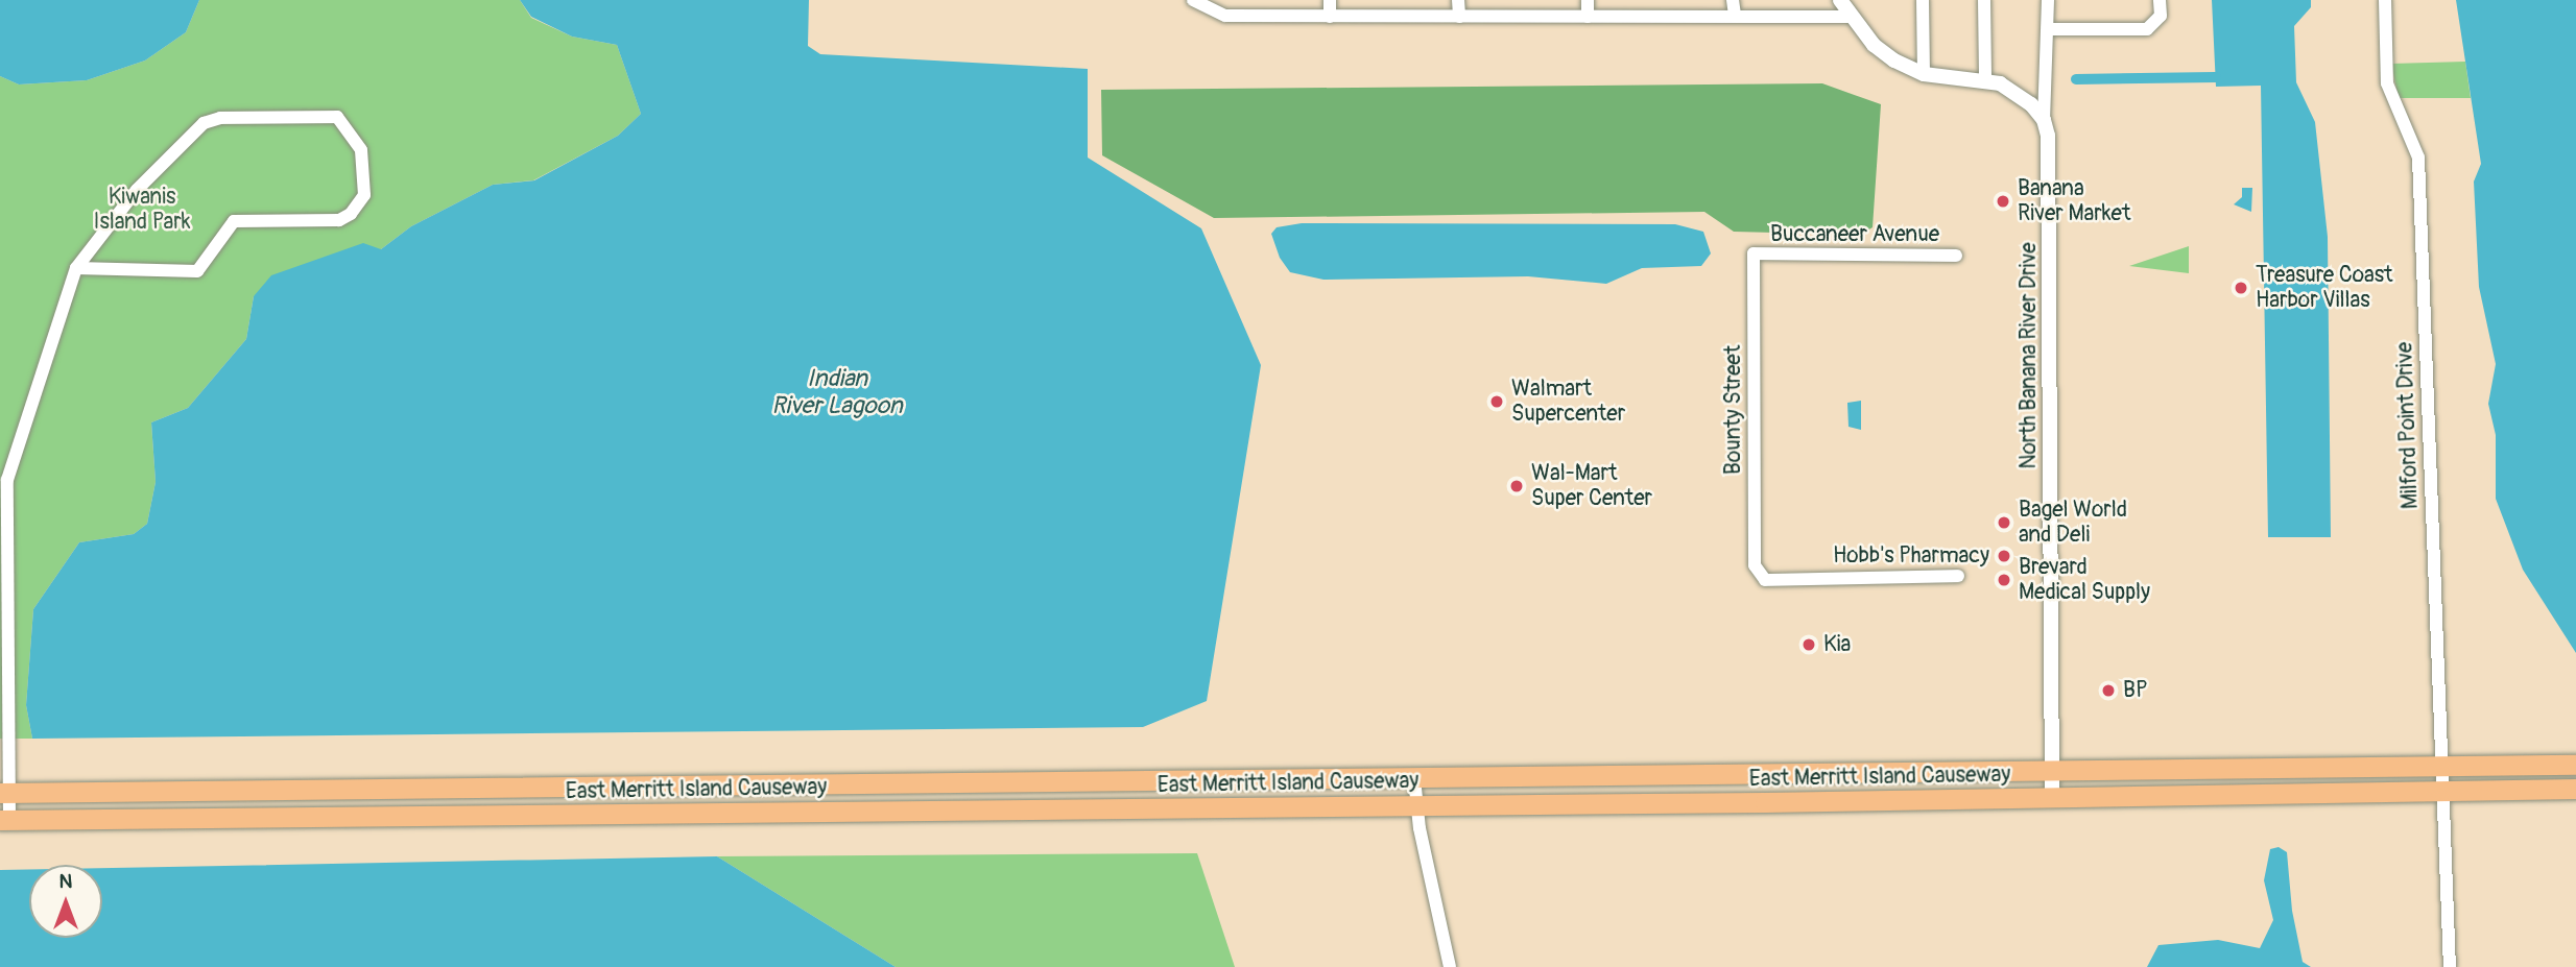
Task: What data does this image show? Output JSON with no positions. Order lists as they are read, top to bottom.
{
  "streets": {
    "main road": ["East Merritt Island Causeway"],
    "street": [
      "Buccaneer Avenue",
      "North Banana River Drive",
      "Bounty Street",
      "Milford Point Drive"
    ]
  },
  "crossings": [
    ["Buccaneer Avenue", "Bounty Street"],
    ["North Banana River Drive", "East Merritt Island Causeway"],
    ["Milford Point Drive", "East Merritt Island Causeway"]
  ],
  "water": ["Indian River Lagoon"],
  "parks": ["Kiwanis Island Park"],
  "places": [
    "Banana River Market",
    "Treasure Coast Harbor Villas",
    "Walmart Supercenter",
    "Wal-Mart Super Center",
    "Bagel World and Deli",
    "Hobb's Pharmacy",
    "Brevard Medical Supply",
    "Kia",
    "BP"
  ],
  "north": "top"
}
